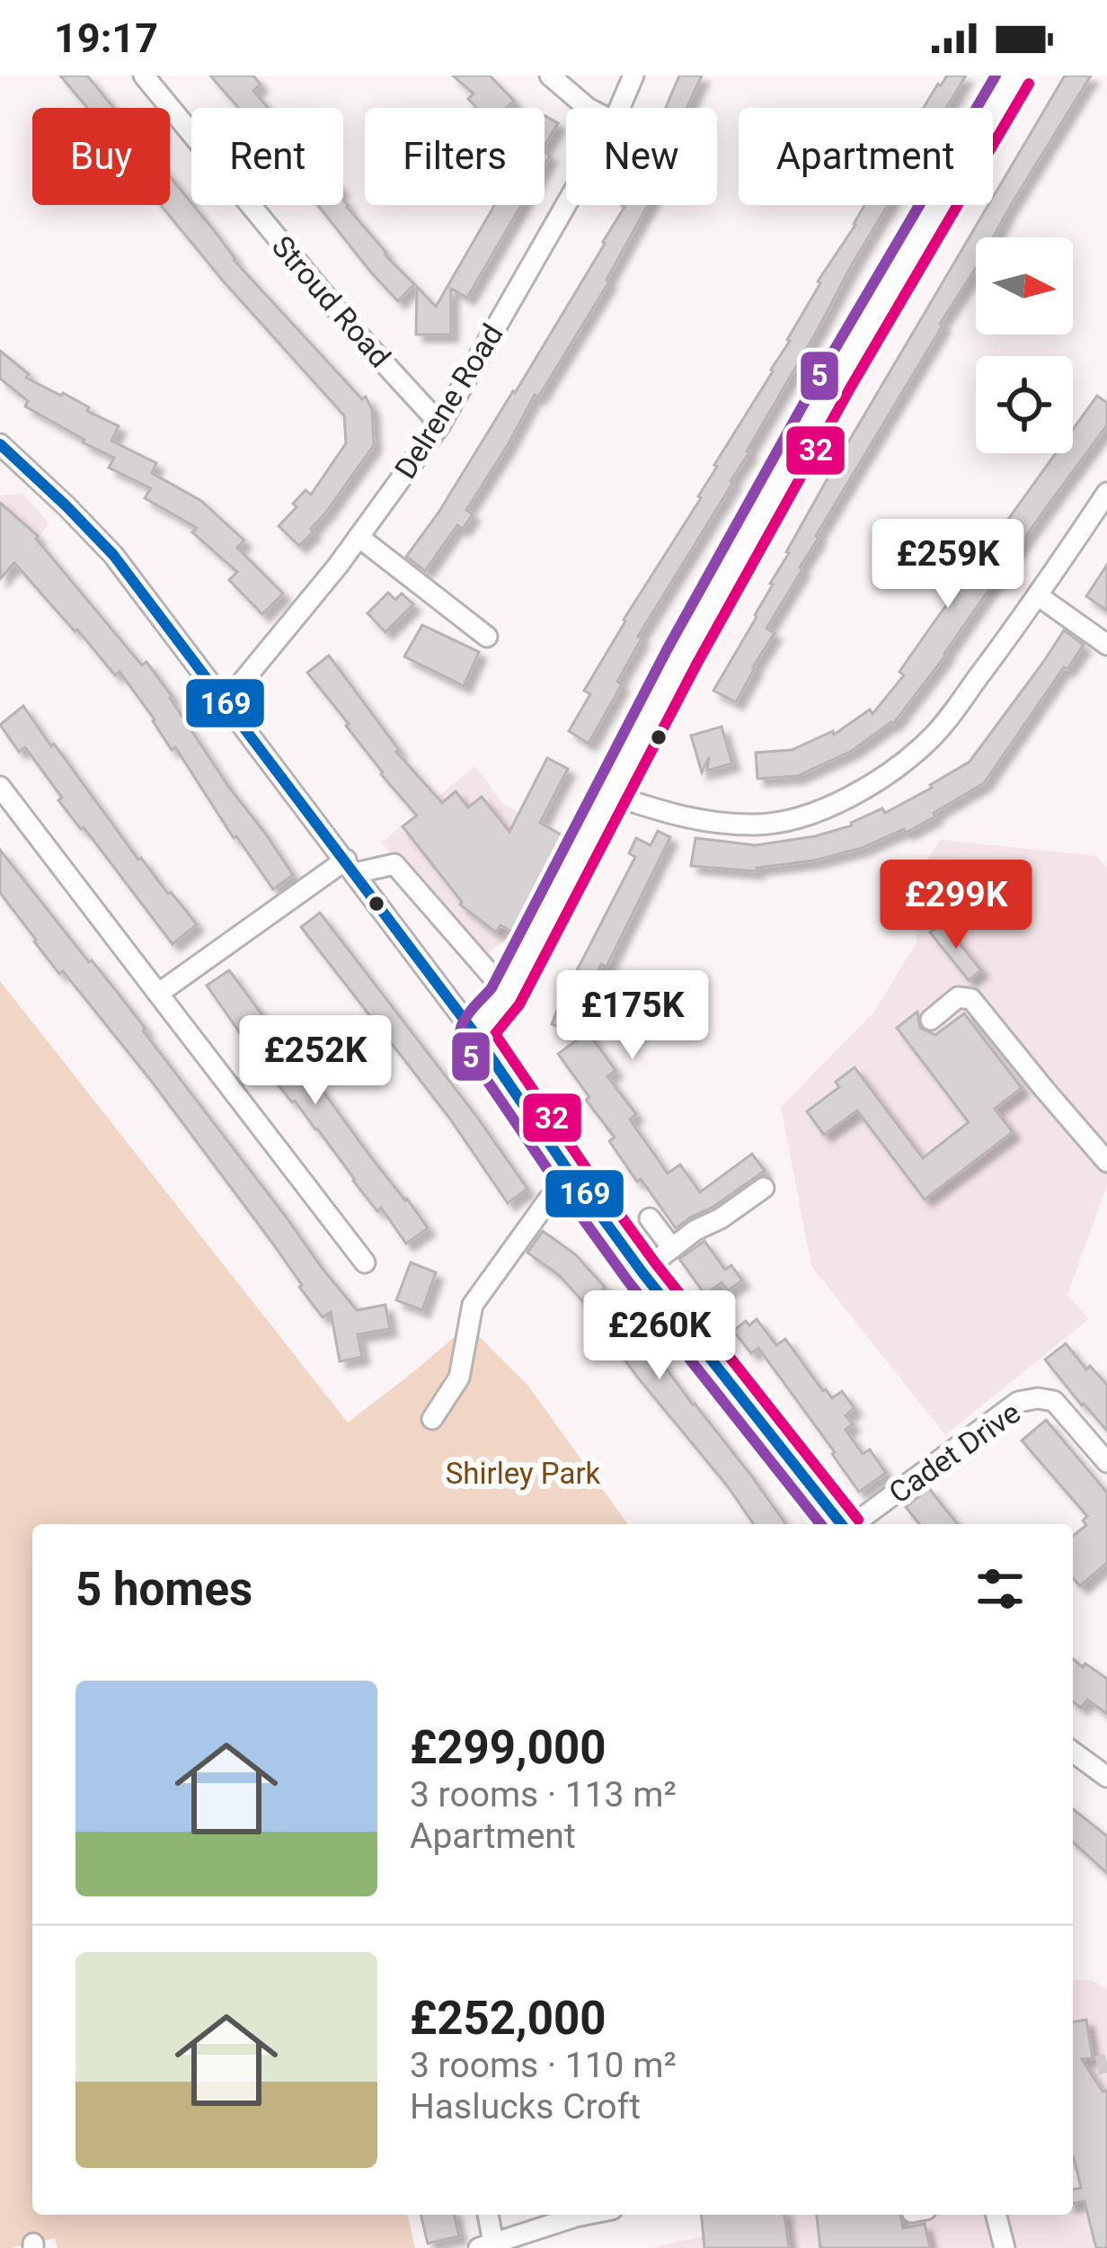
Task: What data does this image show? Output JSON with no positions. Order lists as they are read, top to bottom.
{
  "streets": {
    "street": ["Stroud Road", "Delrene Road", "Cadet Drive"]
  },
  "crossings": [
    ["Stroud Road", "Delrene Road"]
  ],
  "parks": ["Shirley Park"],
  "lines": ["transit line 5", "transit line 32", "transit line 169"],
  "north": "right",
  "page": {
    "status": "19:17",
    "chip": [
      "Buy",
      "Rent",
      "Filters",
      "New",
      "Apartment"
    ],
    "price": [
      "£259K",
      "£299K",
      "£175K",
      "£252K",
      "£260K"
    ],
    "heading": "5 homes",
    "list": [
      {
        "name": "£299,000",
        "note": "3 rooms · 113 m² · Apartment"
      },
      {
        "name": "£252,000",
        "note": "3 rooms · 110 m² · Haslucks Croft"
      }
    ]
  }
}
